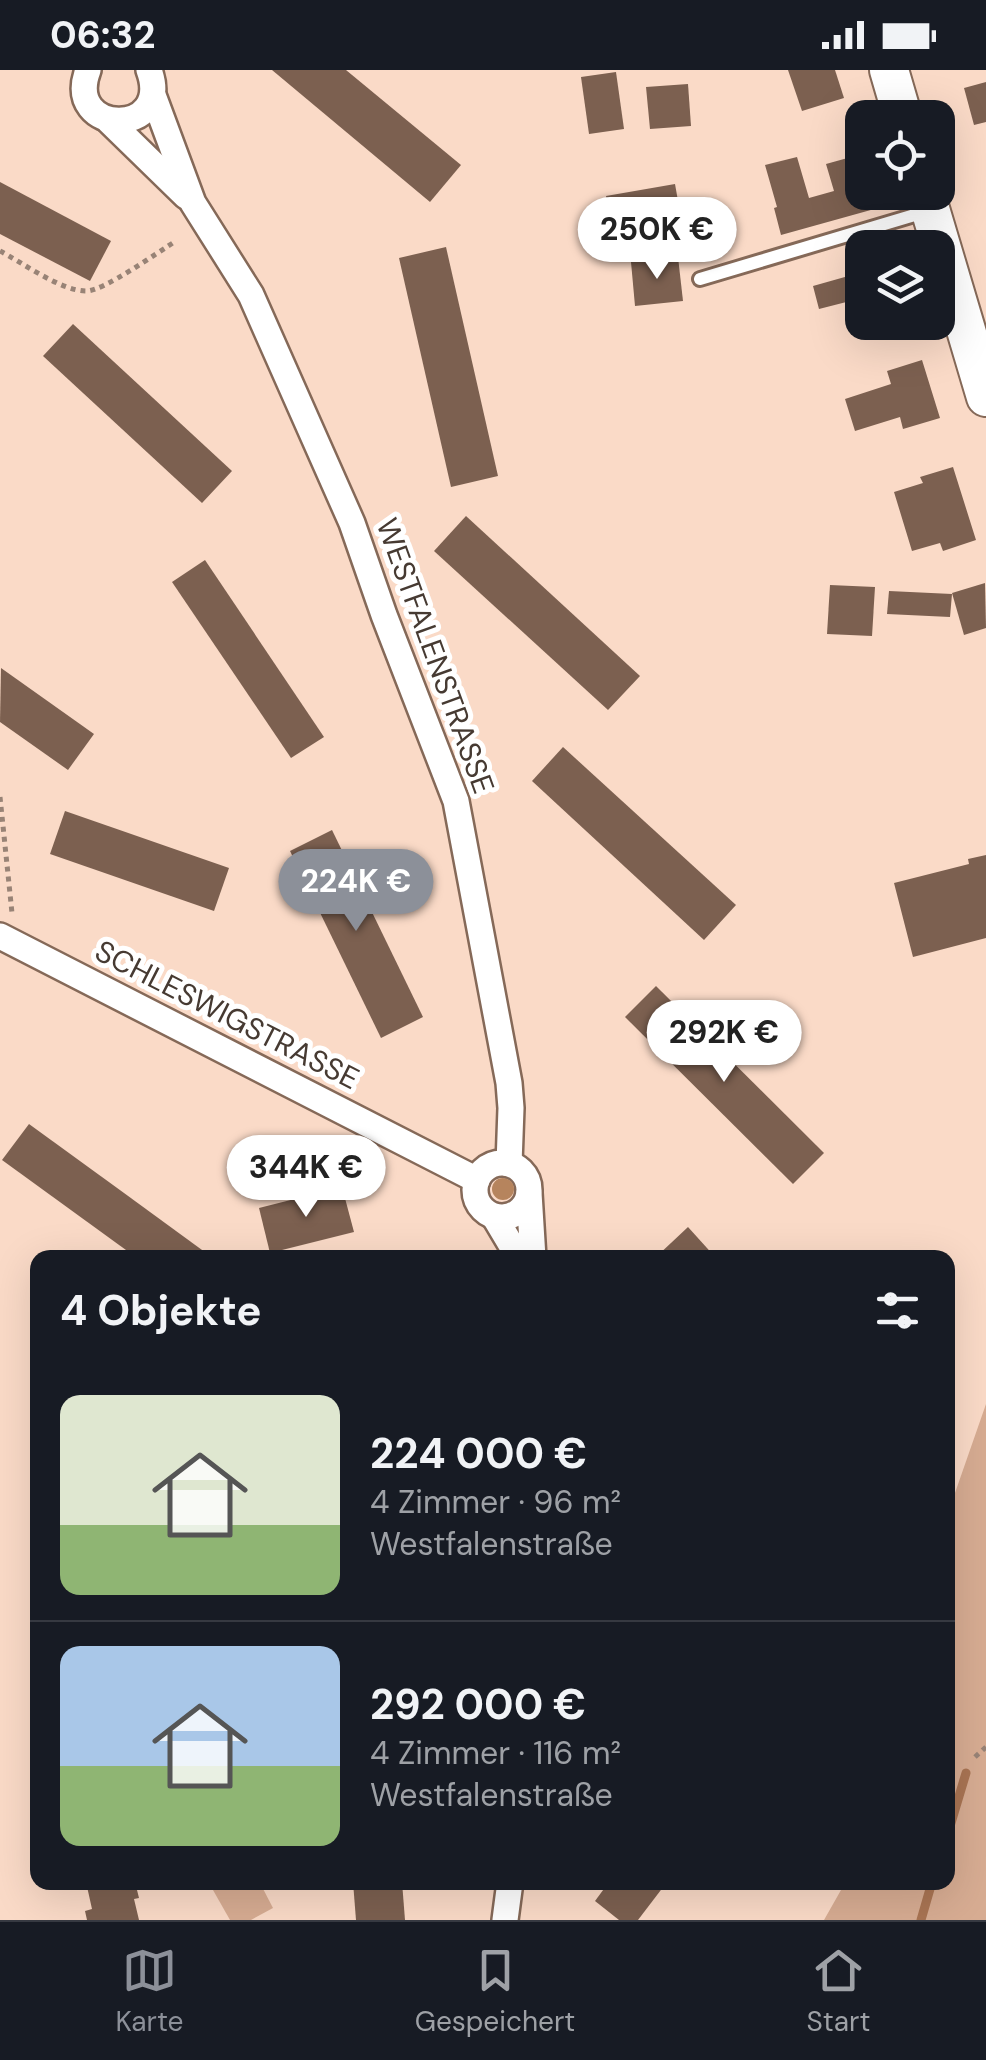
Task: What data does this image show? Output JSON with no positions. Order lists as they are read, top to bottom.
{
  "streets": {
    "street": ["WESTFALENSTRASSE", "SCHLESWIGSTRASSE"]
  },
  "crossings": [
    ["WESTFALENSTRASSE", "SCHLESWIGSTRASSE"]
  ],
  "page": {
    "status": "06:32",
    "price": [
      "250K €",
      "224K €",
      "292K €",
      "344K €"
    ],
    "heading": "4 Objekte",
    "list": [
      {
        "name": "224 000 €",
        "note": "4 Zimmer · 96 m² · Westfalenstraße"
      },
      {
        "name": "292 000 €",
        "note": "4 Zimmer · 116 m² · Westfalenstraße"
      }
    ],
    "tabs": ["Karte", "Gespeichert", "Start"]
  }
}
